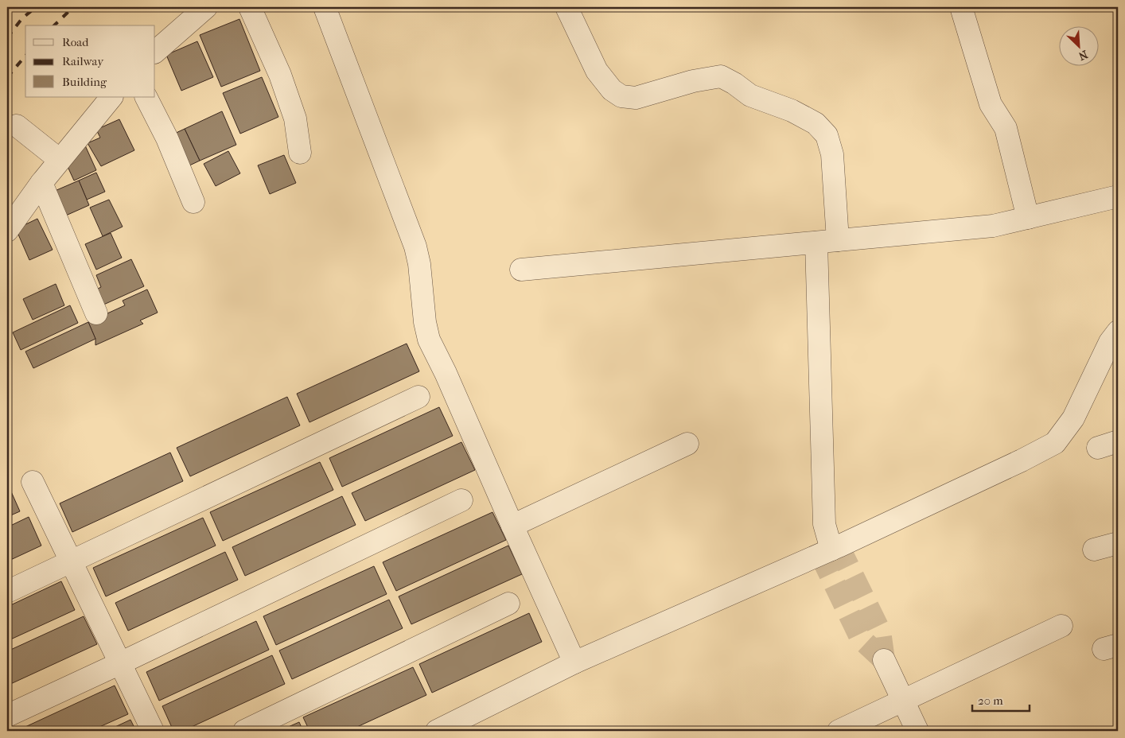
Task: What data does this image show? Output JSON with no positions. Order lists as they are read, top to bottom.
{
  "legend": ["Road", "Railway", "Building"],
  "scale_bar": "20 m",
  "north": "bottom right"
}
